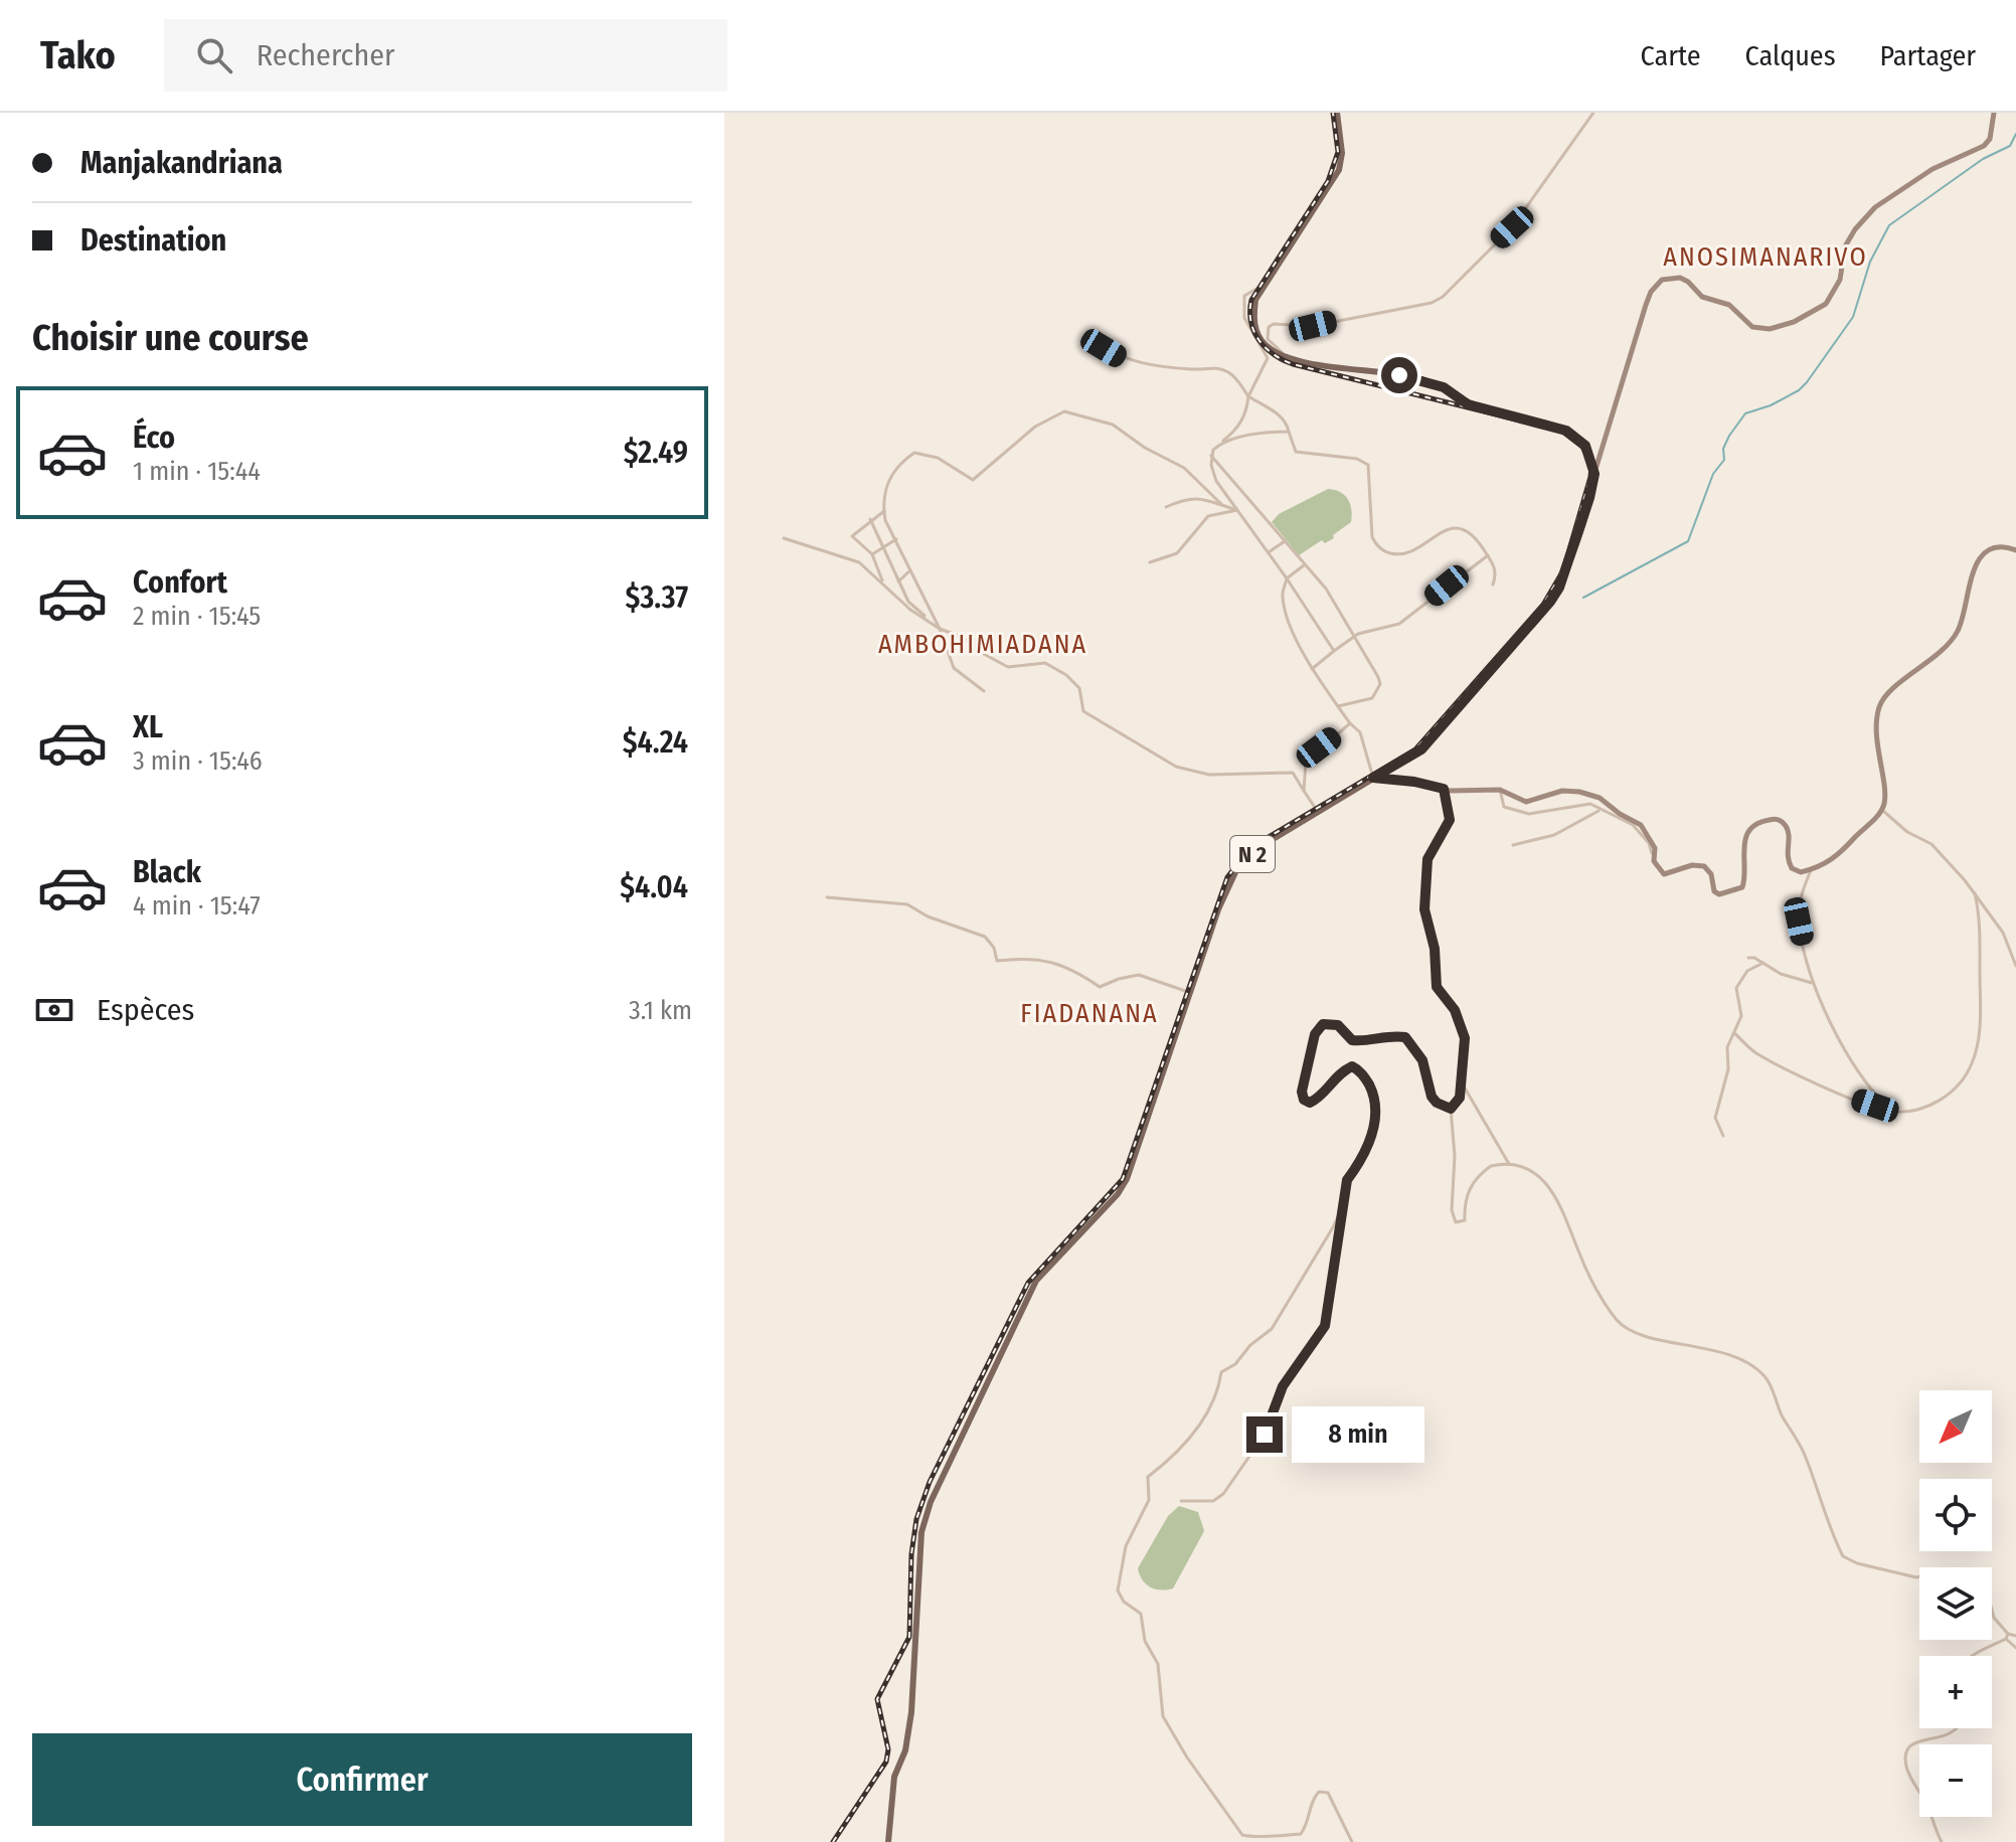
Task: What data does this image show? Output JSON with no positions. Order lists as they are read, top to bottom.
{
  "streets": {
    "main road": ["N 2"]
  },
  "districts": ["ANOSIMANARIVO", "AMBOHIMIADANA", "FIADANANA"],
  "north": "bottom left",
  "page": {
    "header": "Tako",
    "search": "Rechercher",
    "nav": ["Carte", "Calques", "Partager"],
    "banner": ["Manjakandriana", "Destination"],
    "heading": "Choisir une course",
    "list": [
      {
        "name": "Éco",
        "note": "1 min · 15:44",
        "value": "$2.49"
      },
      {
        "name": "Confort",
        "note": "2 min · 15:45",
        "value": "$3.37"
      },
      {
        "name": "XL",
        "note": "3 min · 15:46",
        "value": "$4.24"
      },
      {
        "name": "Black",
        "note": "4 min · 15:47",
        "value": "$4.04"
      }
    ],
    "pay": ["Espèces", "3.1 km"],
    "map_buttons": ["+", "−"],
    "bubble": "8 min",
    "buttons": "Confirmer"
  }
}
